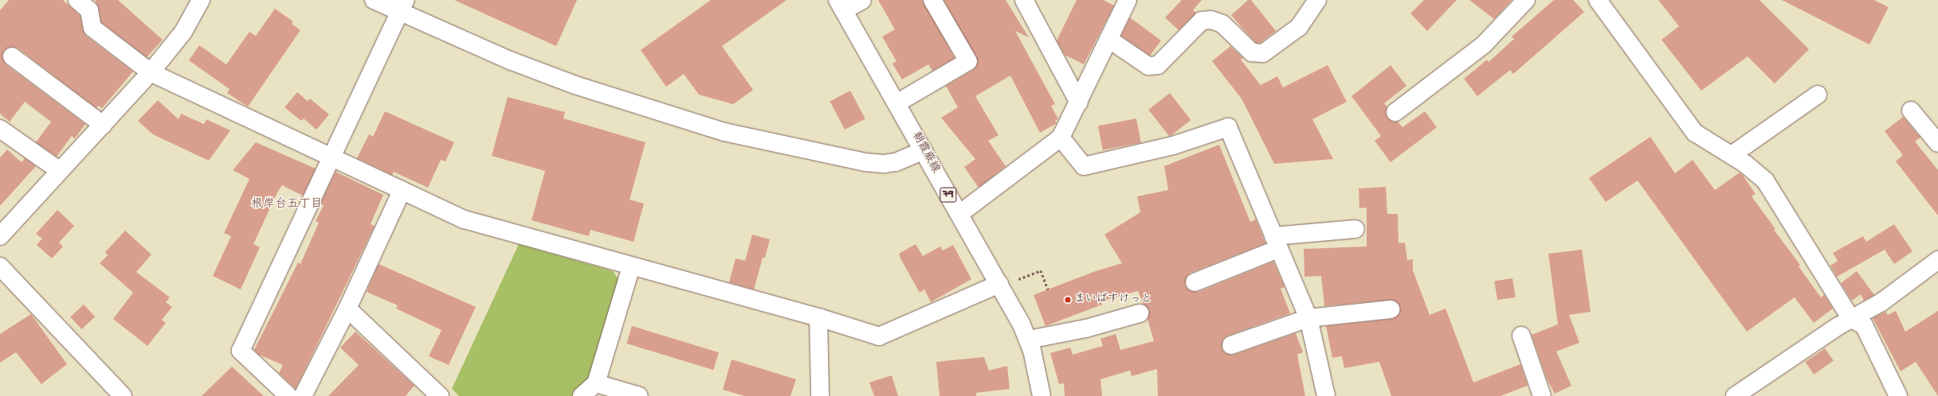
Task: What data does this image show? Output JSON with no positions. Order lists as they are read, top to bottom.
{
  "streets": {
    "street": ["朝霞蕨線", "79"]
  },
  "districts": ["根岸台五丁目"],
  "places": ["まいばすけっと"]
}
